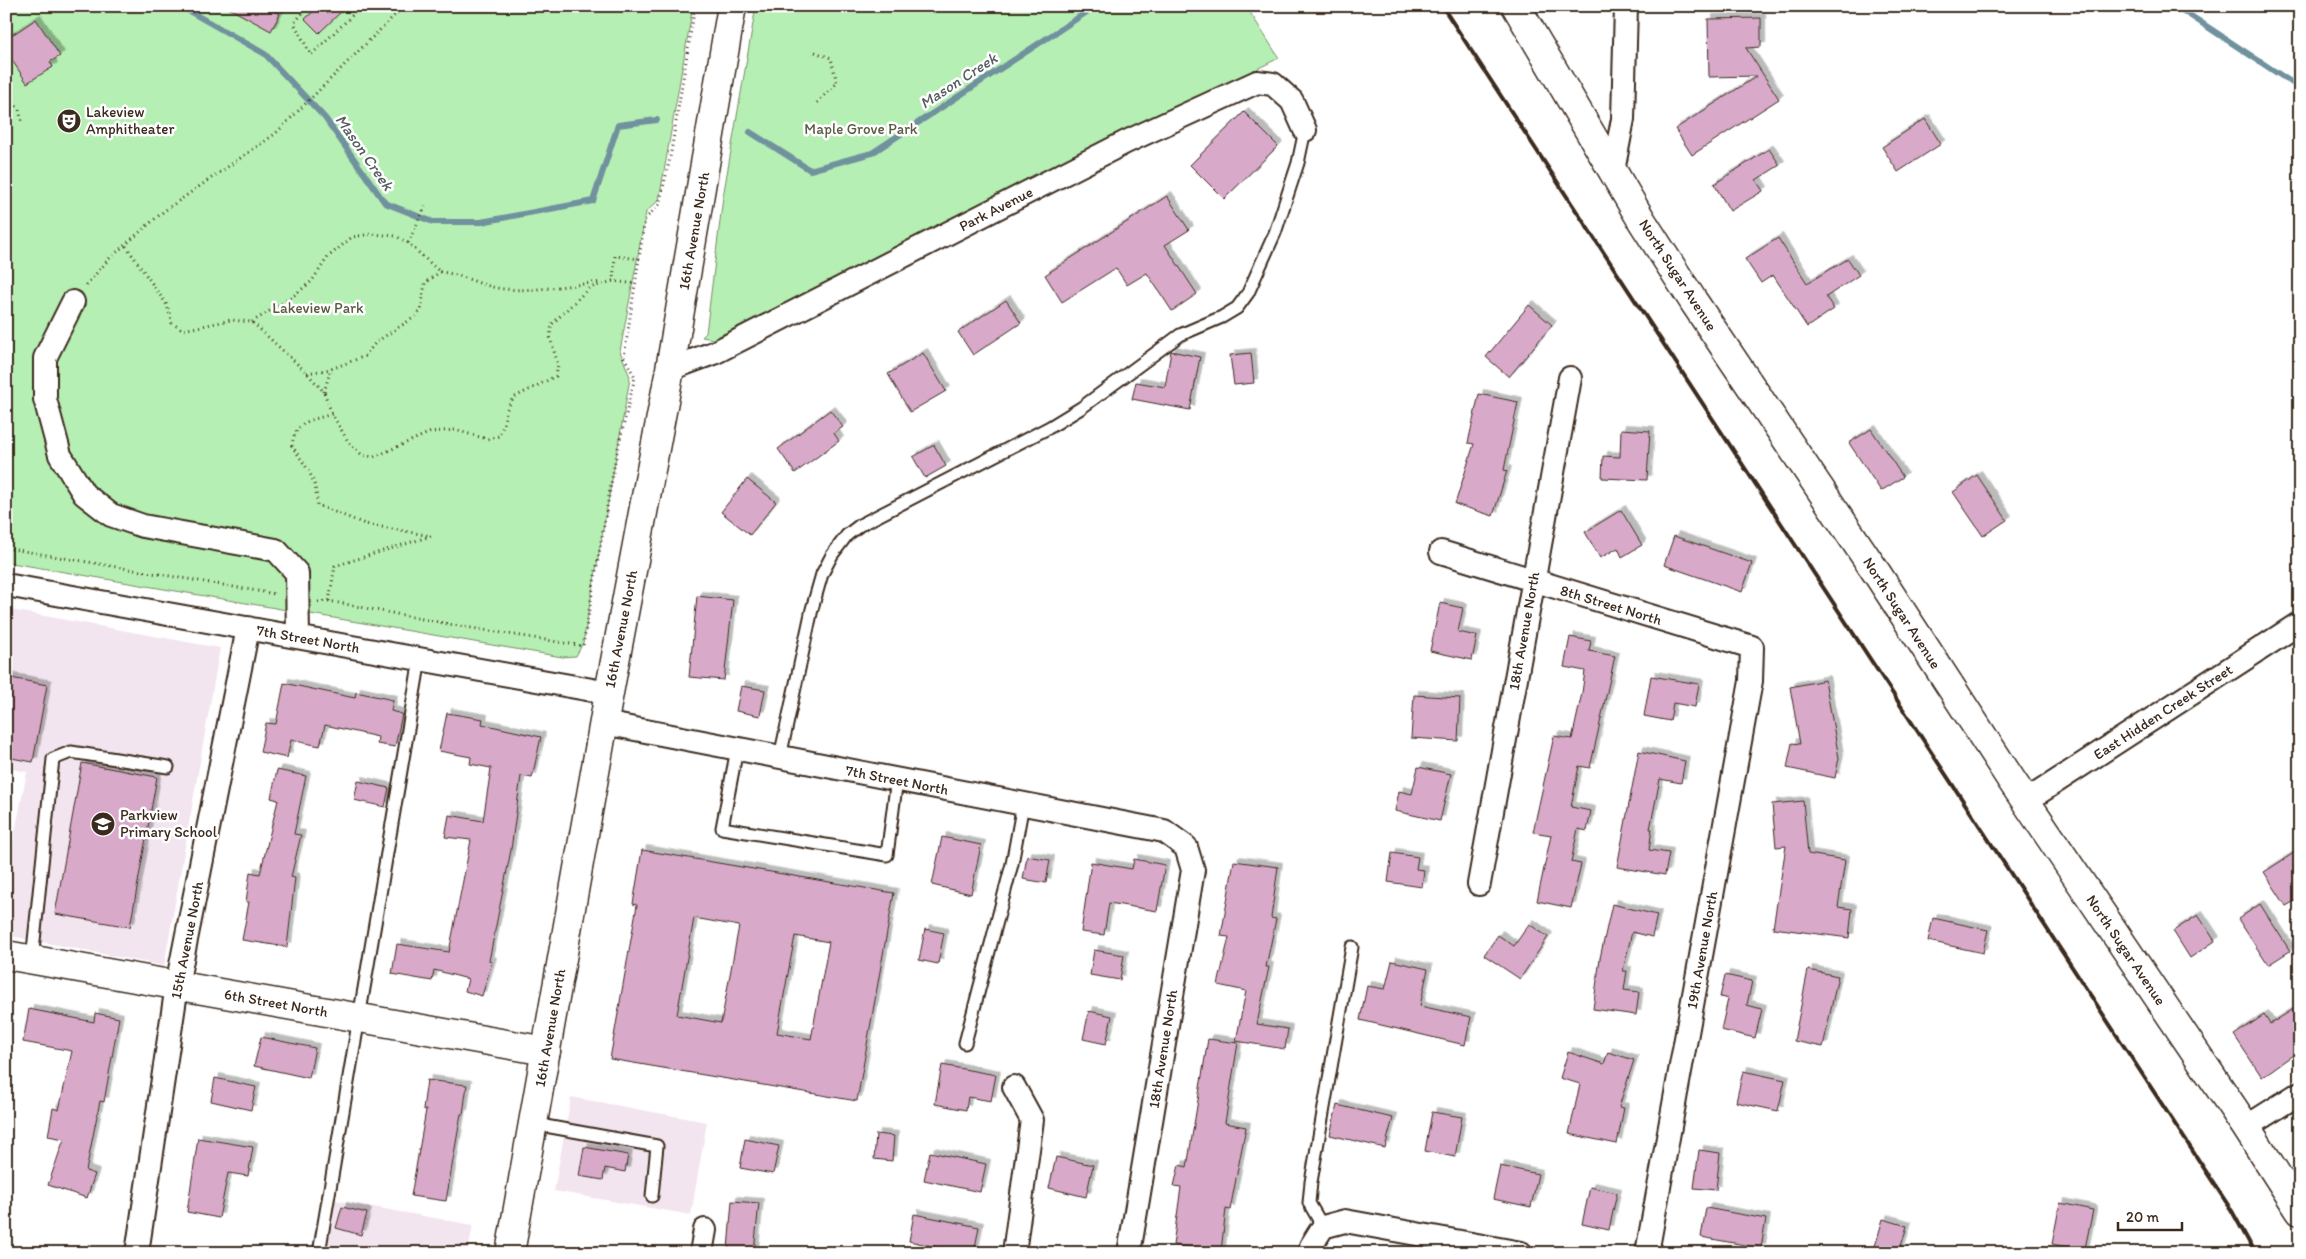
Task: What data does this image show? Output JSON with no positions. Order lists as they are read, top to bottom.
{
  "streets": {
    "street": [
      "Park Avenue",
      "16th Avenue North",
      "North Sugar Avenue",
      "8th Street North",
      "18th Avenue North",
      "7th Street North",
      "East Hidden Creek Street",
      "15th Avenue North",
      "19th Avenue North",
      "6th Street North"
    ]
  },
  "crossings": [
    ["Park Avenue", "16th Avenue North"],
    ["16th Avenue North", "7th Street North"],
    ["16th Avenue North", "6th Street North"],
    ["North Sugar Avenue", "East Hidden Creek Street"],
    ["8th Street North", "18th Avenue North"],
    ["8th Street North", "19th Avenue North"],
    ["18th Avenue North", "7th Street North"],
    ["7th Street North", "15th Avenue North"],
    ["15th Avenue North", "6th Street North"]
  ],
  "water": ["Mason Creek"],
  "parks": ["Maple Grove Park", "Lakeview Park"],
  "places": {
    "theatre": ["Lakeview Amphitheater"],
    "school or university": ["Parkview Primary School"]
  },
  "scale_bar": "20 m"
}
